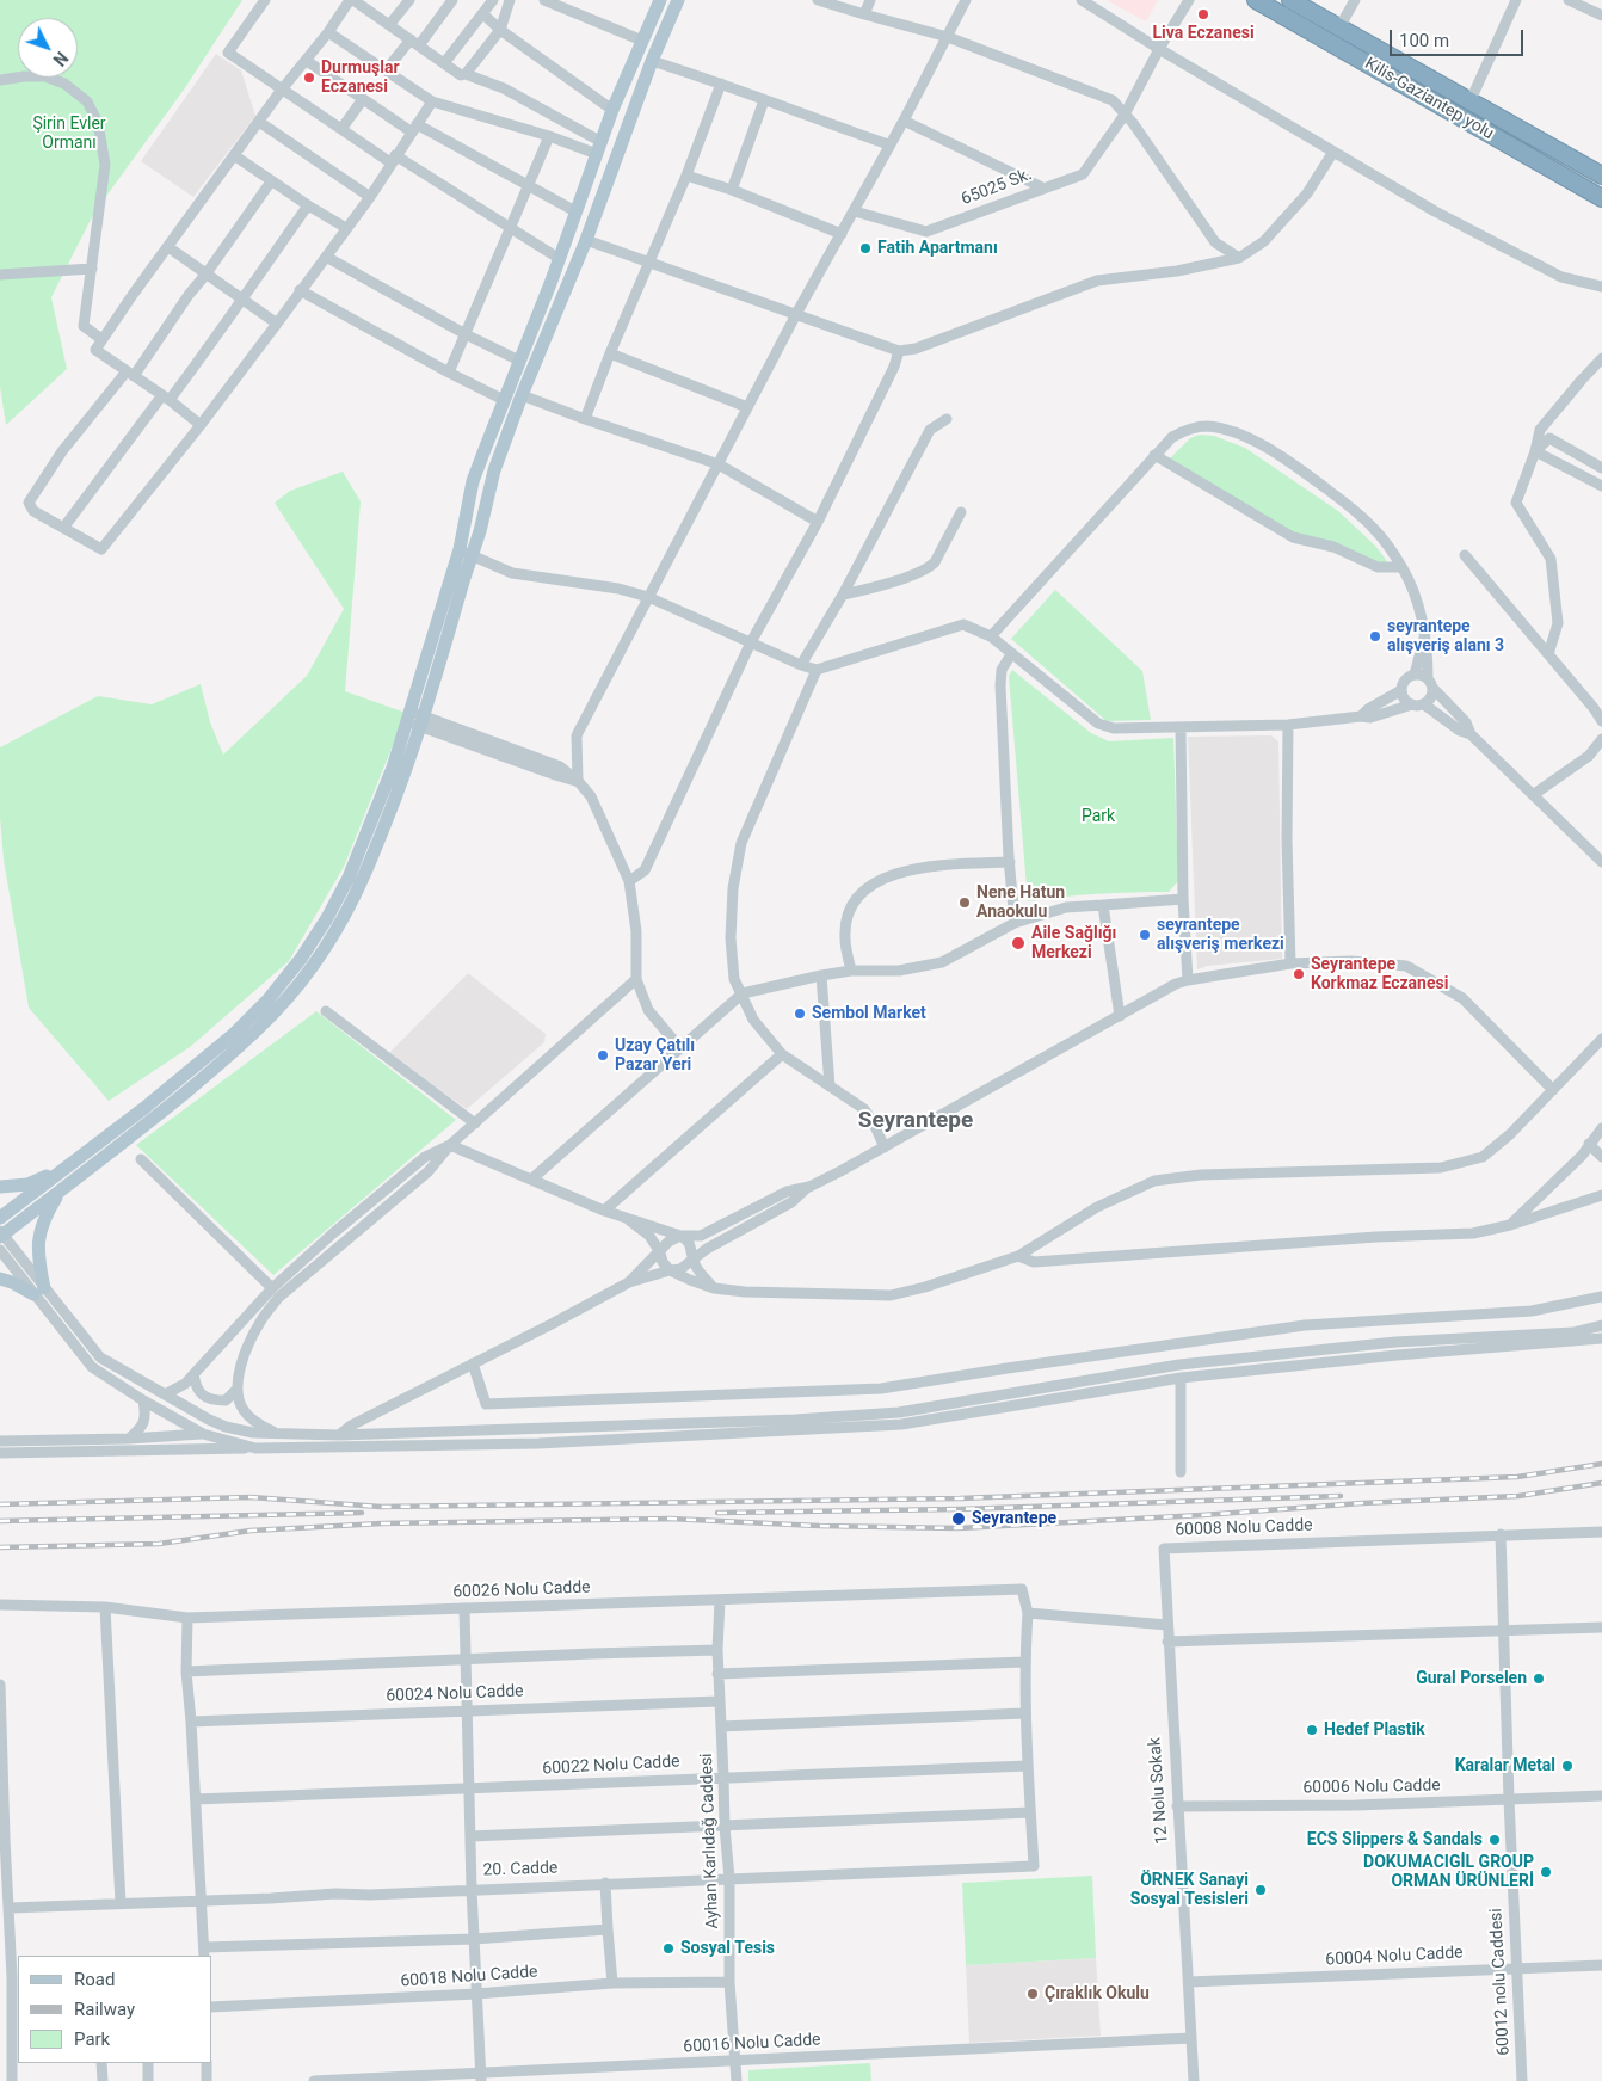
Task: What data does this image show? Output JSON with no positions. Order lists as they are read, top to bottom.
{
  "streets": {
    "highway": ["Kilis-Gaziantep yolu"],
    "street": [
      "65025 Sk.",
      "60008 Nolu Cadde",
      "60026 Nolu Cadde",
      "60024 Nolu Cadde",
      "60022 Nolu Cadde",
      "60006 Nolu Cadde",
      "12 Nolu Sokak",
      "Ayhan Karlıdağ Caddesi",
      "20. Cadde",
      "60004 Nolu Cadde",
      "60018 Nolu Cadde",
      "60012 nolu Caddesi",
      "60016 Nolu Cadde"
    ]
  },
  "crossings": [
    ["60008 Nolu Cadde", "12 Nolu Sokak"],
    ["60008 Nolu Cadde", "60012 nolu Caddesi"],
    ["60026 Nolu Cadde", "Ayhan Karlıdağ Caddesi"],
    ["60024 Nolu Cadde", "Ayhan Karlıdağ Caddesi"],
    ["60022 Nolu Cadde", "Ayhan Karlıdağ Caddesi"],
    ["60006 Nolu Cadde", "12 Nolu Sokak"],
    ["60006 Nolu Cadde", "60012 nolu Caddesi"],
    ["12 Nolu Sokak", "60004 Nolu Cadde"],
    ["12 Nolu Sokak", "60016 Nolu Cadde"],
    ["Ayhan Karlıdağ Caddesi", "20. Cadde"],
    ["Ayhan Karlıdağ Caddesi", "60018 Nolu Cadde"],
    ["Ayhan Karlıdağ Caddesi", "60016 Nolu Cadde"],
    ["60004 Nolu Cadde", "60012 nolu Caddesi"]
  ],
  "districts": ["Seyrantepe"],
  "parks": ["Şirin Evler Ormanı", "Park"],
  "places": [
    "Liva Eczanesi",
    "Durmuşlar Eczanesi",
    "Fatih Apartmanı",
    "seyrantepe alışveriş alanı 3",
    "Nene Hatun Anaokulu",
    "seyrantepe alışveriş merkezi",
    "Aile Sağlığı Merkezi",
    "Seyrantepe Korkmaz Eczanesi",
    "Sembol Market",
    "Uzay Çatılı Pazar Yeri",
    "Seyrantepe",
    "Gural Porselen",
    "Hedef Plastik",
    "Karalar Metal",
    "ECS Slippers & Sandals",
    "DOKUMACIGİL GROUP ORMAN ÜRÜNLERİ",
    "ÖRNEK Sanayi Sosyal Tesisleri",
    "Sosyal Tesis",
    "Çıraklık Okulu"
  ],
  "legend": ["Road", "Railway", "Park"],
  "scale_bar": "100 m",
  "north": "bottom right"
}
